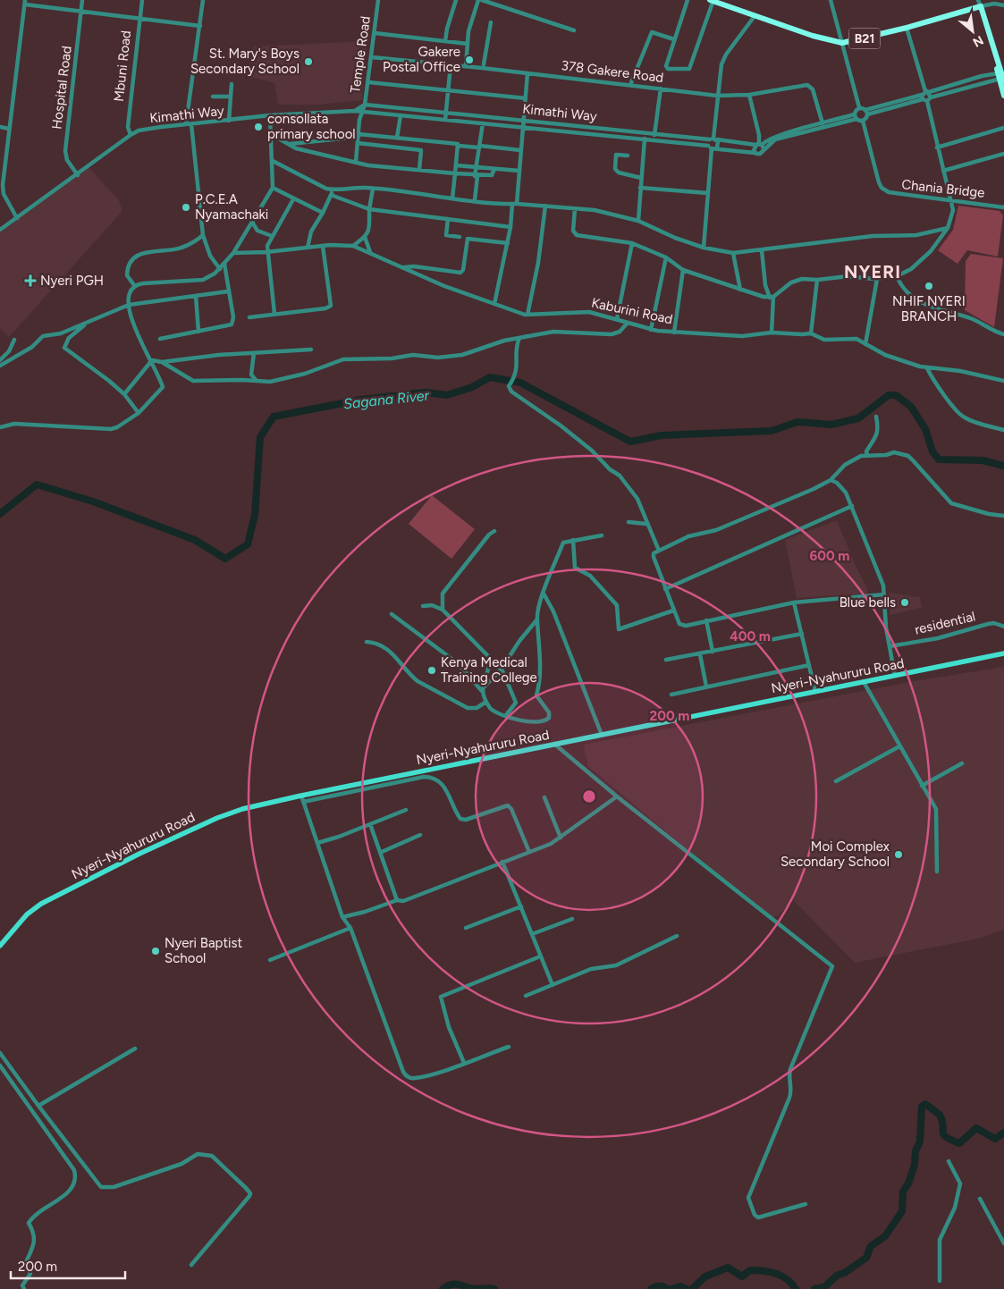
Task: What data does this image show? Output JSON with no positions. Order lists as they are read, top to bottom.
{
  "streets": {
    "highway": ["B21"],
    "main road": ["Nyeri-Nyahururu Road"],
    "street": [
      "Temple Road",
      "Mbuni Road",
      "378 Gakere Road",
      "Hospital Road",
      "Kimathi Way",
      "Chania Bridge",
      "Kaburini Road",
      "residential"
    ]
  },
  "crossings": [
    ["Temple Road", "378 Gakere Road"],
    ["Temple Road", "Kimathi Way"],
    ["Mbuni Road", "Kimathi Way"],
    ["Hospital Road", "Kimathi Way"]
  ],
  "districts": ["NYERI"],
  "water": ["Sagana River"],
  "places": {
    "other": [
      "Gakere Postal Office",
      "St. Mary's Boys Secondary School",
      "consollata primary school",
      "P.C.E.A Nyamachaki",
      "NHIF NYERI BRANCH",
      "Blue bells",
      "Kenya Medical Training College",
      "Moi Complex Secondary School",
      "Nyeri Baptist School"
    ],
    "health": ["Nyeri PGH"]
  },
  "scale_bar": "200 m",
  "north": "bottom right",
  "rings": ["600 m", "400 m", "200 m"]
}
